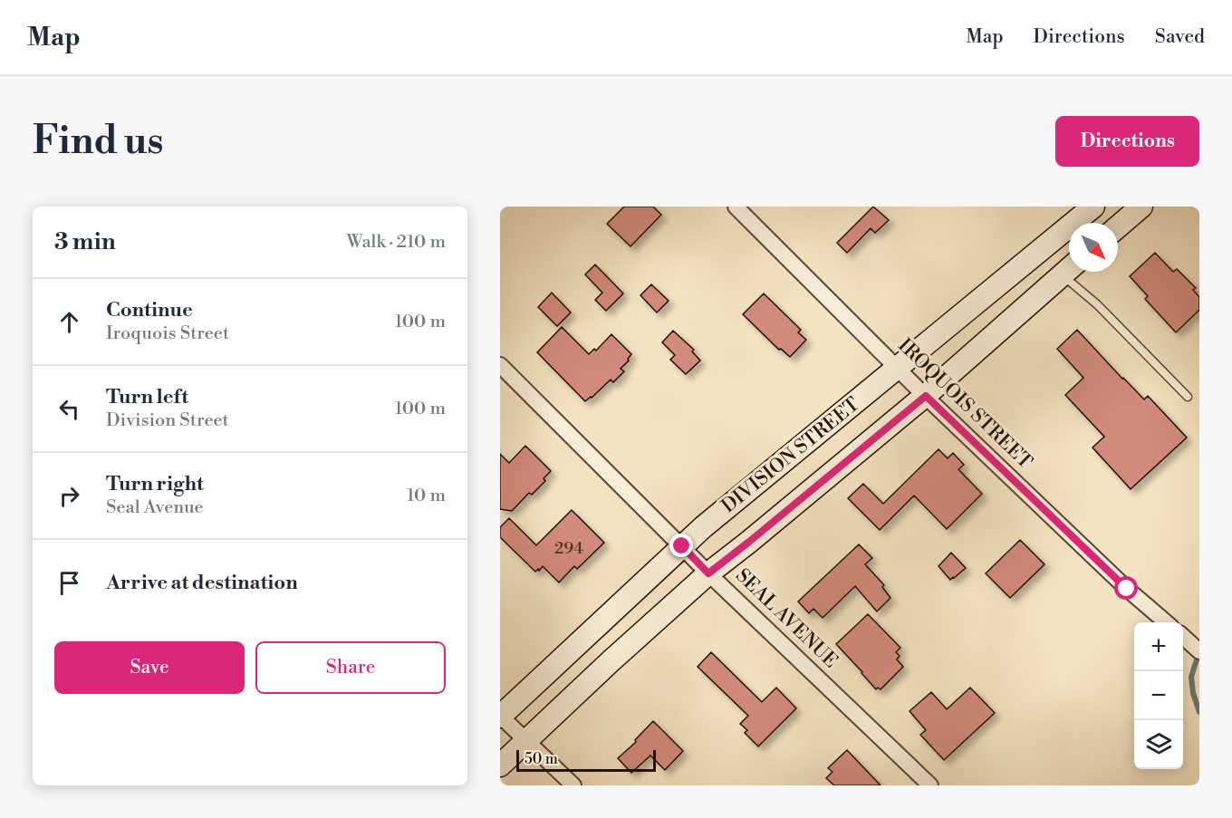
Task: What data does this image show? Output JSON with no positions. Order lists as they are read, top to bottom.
{
  "streets": {
    "main road": ["DIVISION STREET"],
    "street": ["IROQUOIS STREET", "SEAL AVENUE"]
  },
  "crossings": [
    ["IROQUOIS STREET", "DIVISION STREET"],
    ["DIVISION STREET", "SEAL AVENUE"]
  ],
  "house_numbers": ["294"],
  "scale_bar": "50 m",
  "north": "bottom right",
  "page": {
    "header": "Map",
    "nav": ["Map", "Directions", "Saved"],
    "buttons": [
      "Directions",
      ["Save", "Share"]
    ],
    "title": "Find us",
    "heading": ["3 min", "Walk · 210 m"],
    "list": [
      ["Continue", "Iroquois Street", "100 m"],
      ["Turn left", "Division Street", "100 m"],
      ["Turn right", "Seal Avenue", "10 m"],
      "Arrive at destination"
    ],
    "map_buttons": ["+", "−"],
    "scale": "50 m"
  }
}
